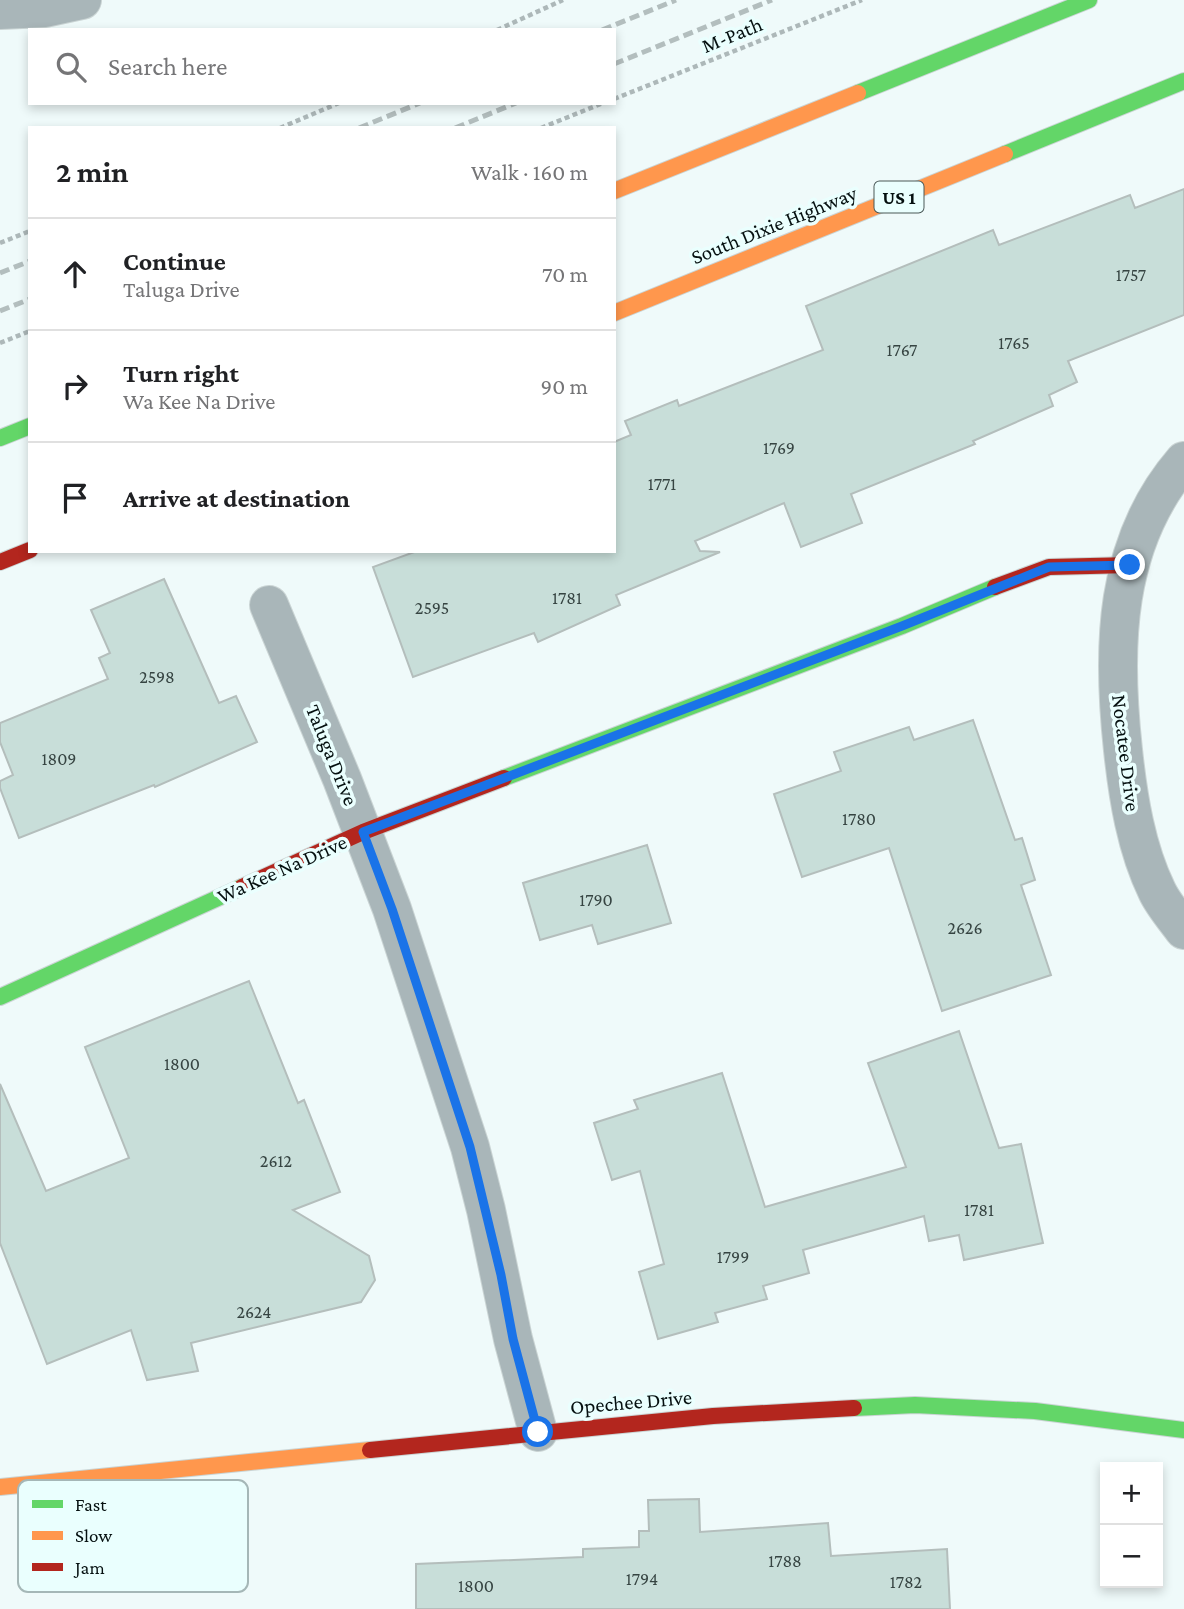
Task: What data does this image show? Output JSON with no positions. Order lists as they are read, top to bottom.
{
  "streets": {
    "main road": [
      "US 1",
      "South Dixie Highway",
      "Wa Kee Na Drive",
      "Opechee Drive"
    ],
    "street": ["Nocatee Drive", "Taluga Drive"],
    "path": ["M-Path"]
  },
  "crossings": [
    ["Nocatee Drive", "Wa Kee Na Drive"],
    ["Taluga Drive", "Wa Kee Na Drive"],
    ["Taluga Drive", "Opechee Drive"]
  ],
  "house_numbers": [
    "1757",
    "1765",
    "1767",
    "1769",
    "1771",
    "1781",
    "2595",
    "2598",
    "1809",
    "1780",
    "1790",
    "2626",
    "1800",
    "2612",
    "1781",
    "1799",
    "2624",
    "1788",
    "1794",
    "1782",
    "1800"
  ],
  "legend": ["Fast", "Slow", "Jam"],
  "page": {
    "search": "Search here",
    "heading": ["2 min", "Walk · 160 m"],
    "list": [
      ["Continue", "Taluga Drive", "70 m"],
      ["Turn right", "Wa Kee Na Drive", "90 m"],
      "Arrive at destination"
    ],
    "map_buttons": ["+", "−"]
  }
}
